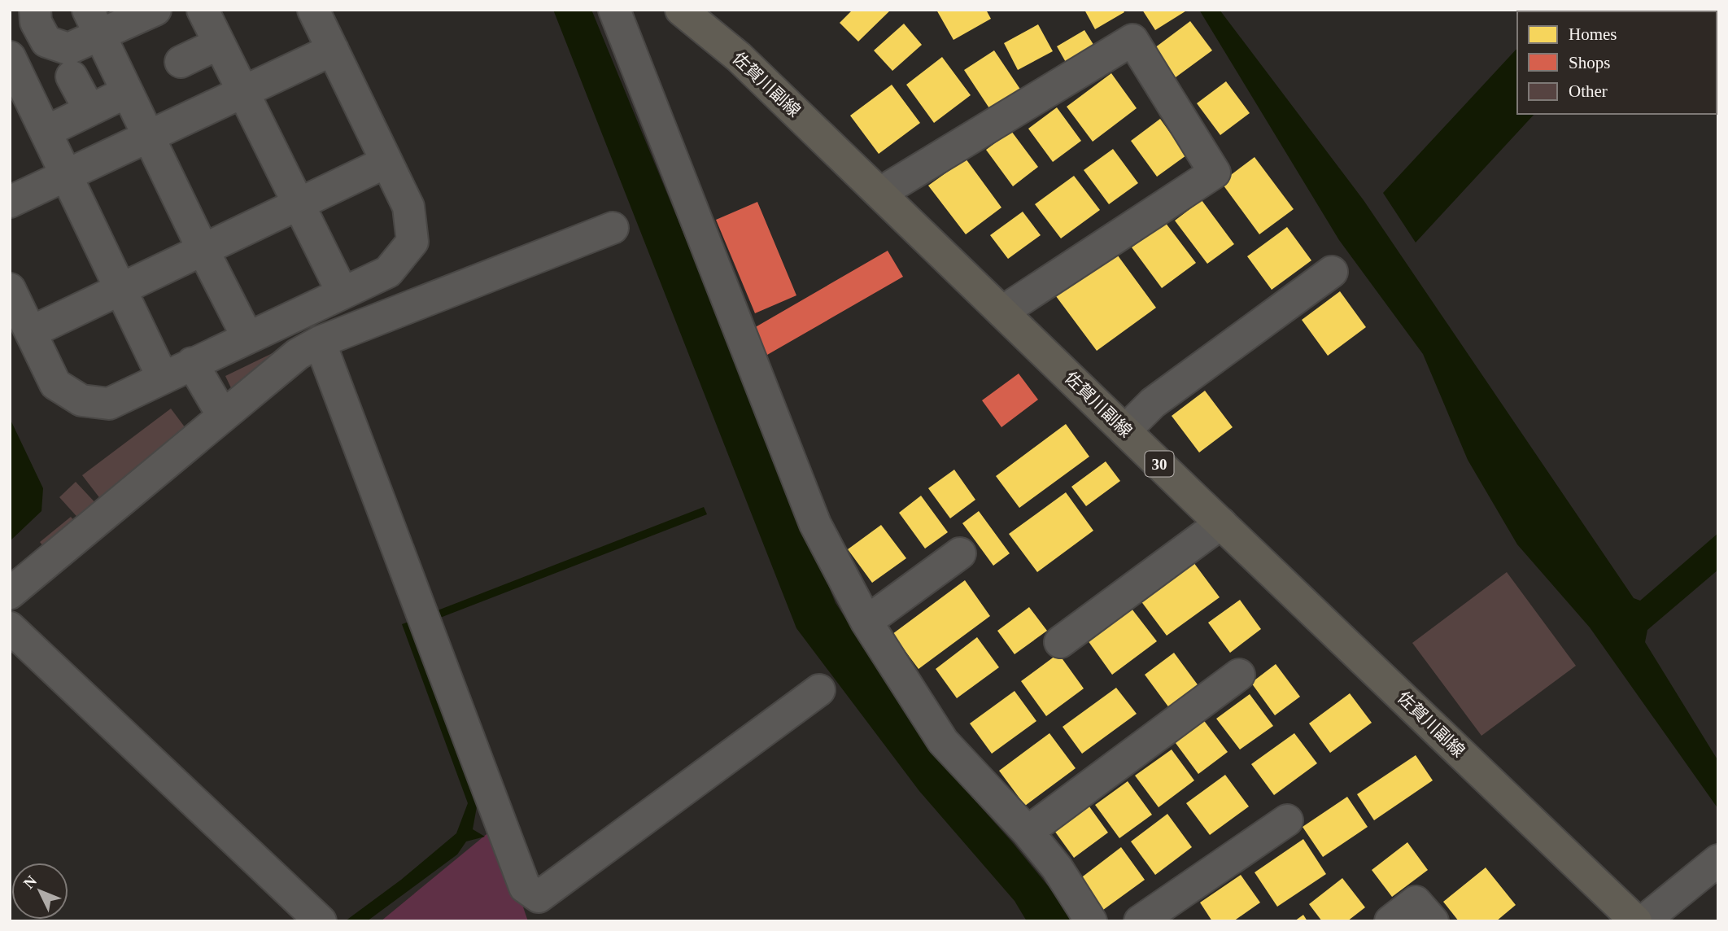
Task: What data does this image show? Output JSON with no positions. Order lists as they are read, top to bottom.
{
  "streets": {
    "main road": ["佐賀川副線", "30"]
  },
  "legend": ["Homes", "Shops", "Other"],
  "north": "top left"
}
